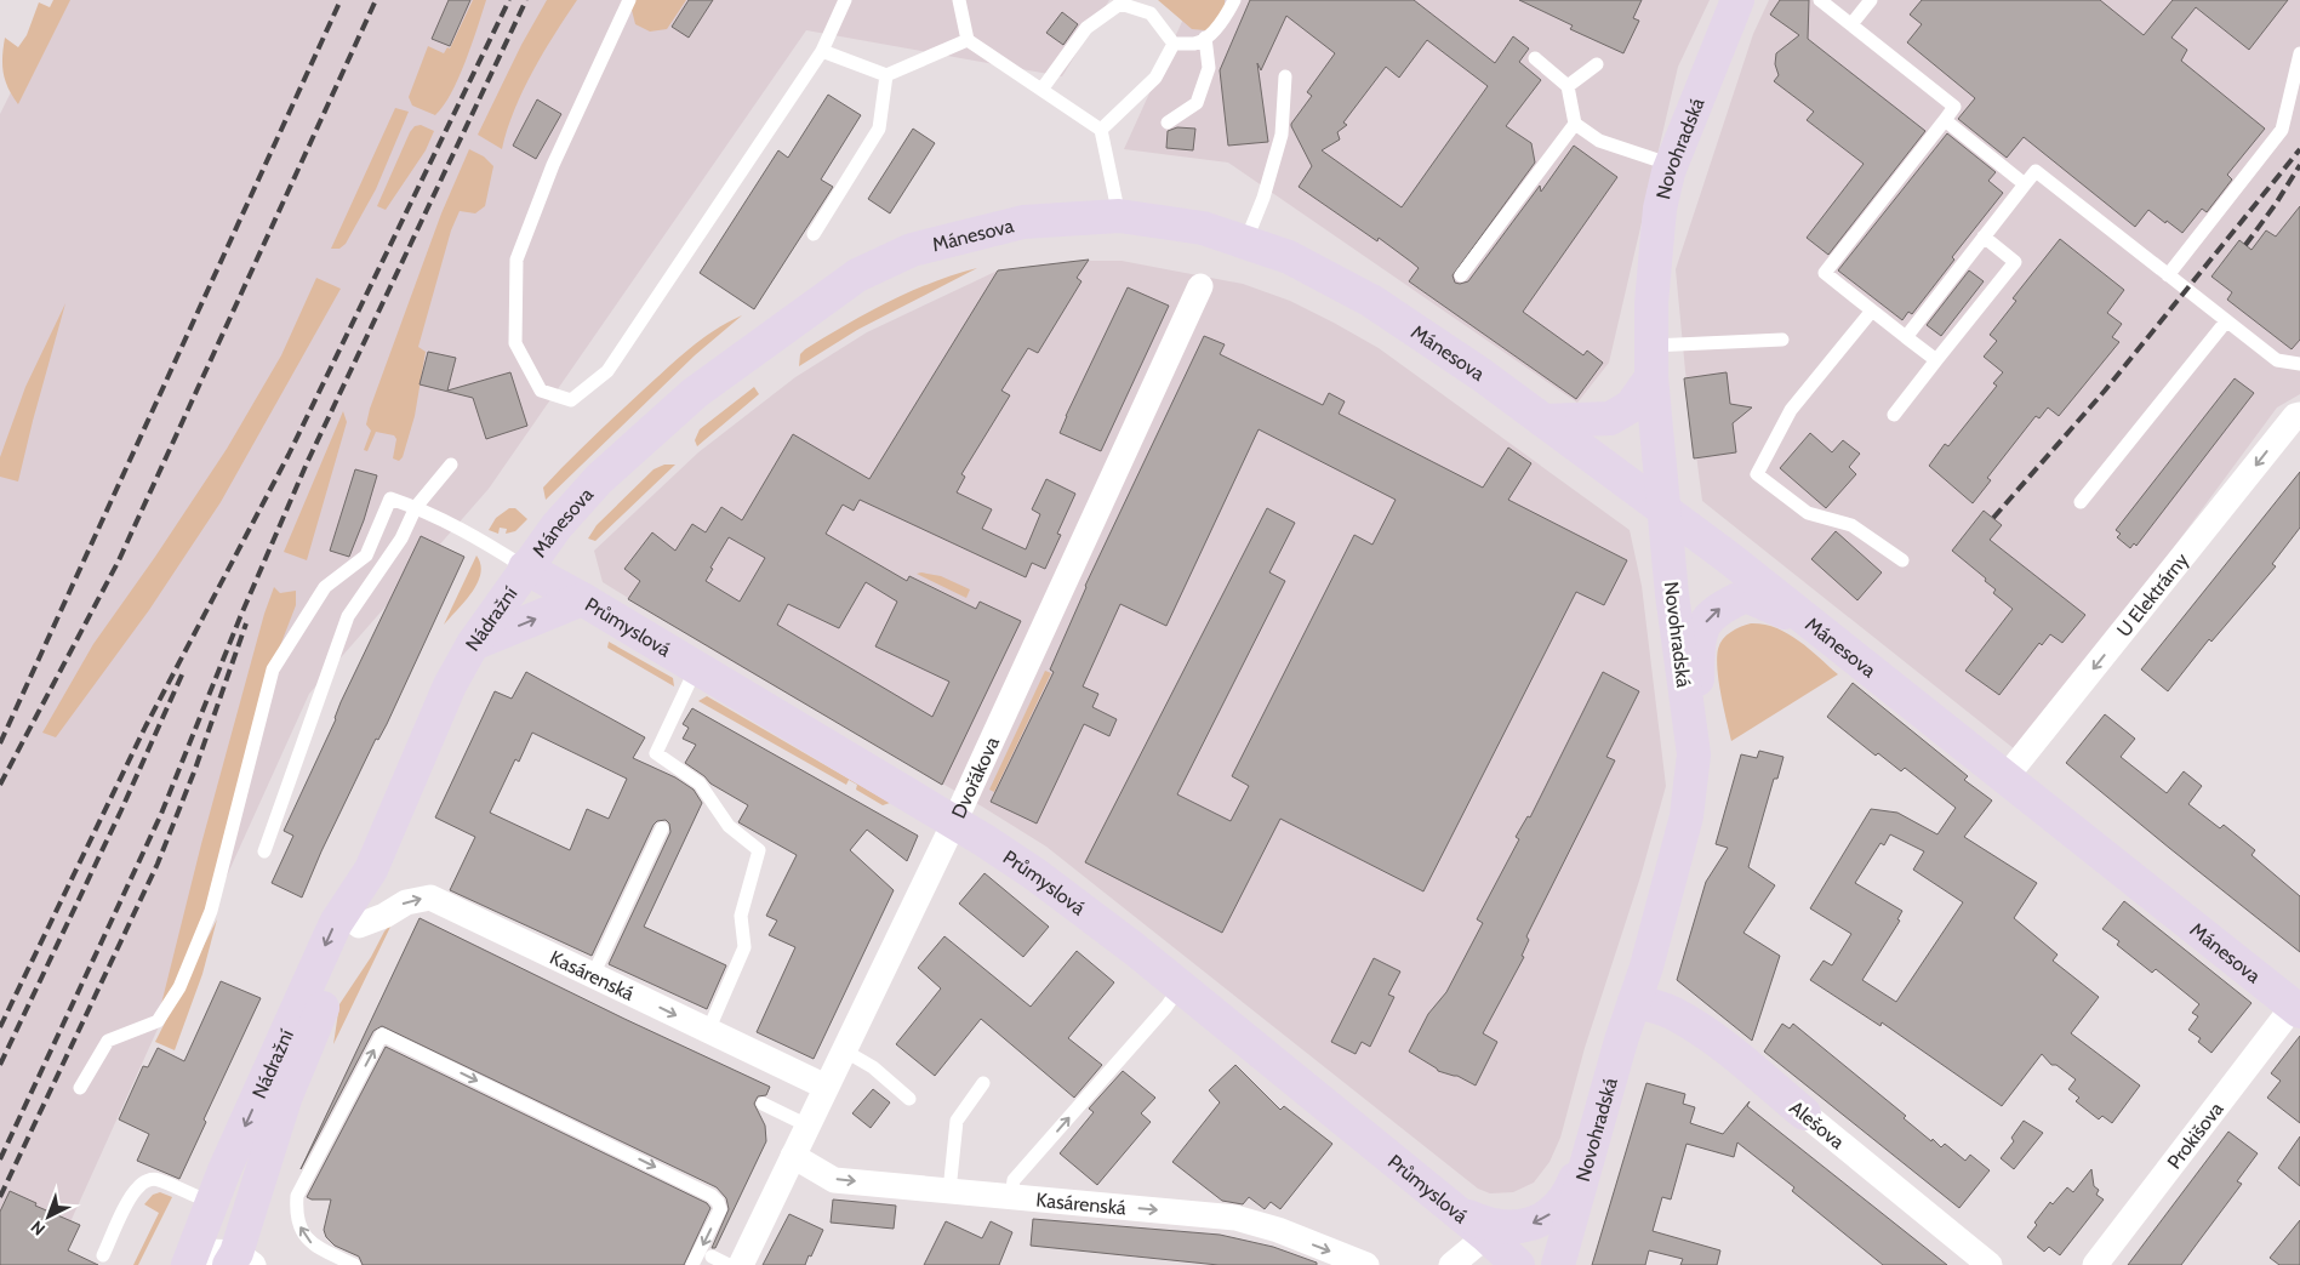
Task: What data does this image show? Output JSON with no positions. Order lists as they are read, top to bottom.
{
  "streets": {
    "main road": [
      "Novohradská",
      "Mánesova",
      "Nádražní",
      "Průmyslová",
      "Alešova"
    ],
    "street": [
      "U Elektrárny",
      "Dvořákova",
      "Kasárenská",
      "Prokišova"
    ]
  },
  "crossings": [
    ["Novohradská", "Mánesova"],
    ["Novohradská", "Alešova"],
    ["Mánesova", "U Elektrárny"],
    ["Mánesova", "Nádražní"],
    ["Mánesova", "Průmyslová"],
    ["Mánesova", "Prokišova"],
    ["Nádražní", "Průmyslová"],
    ["Nádražní", "Kasárenská"],
    ["Průmyslová", "Dvořákova"],
    ["Dvořákova", "Kasárenská"]
  ],
  "one_way": ["U Elektrárny", "Kasárenská"],
  "north": "bottom left"
}
